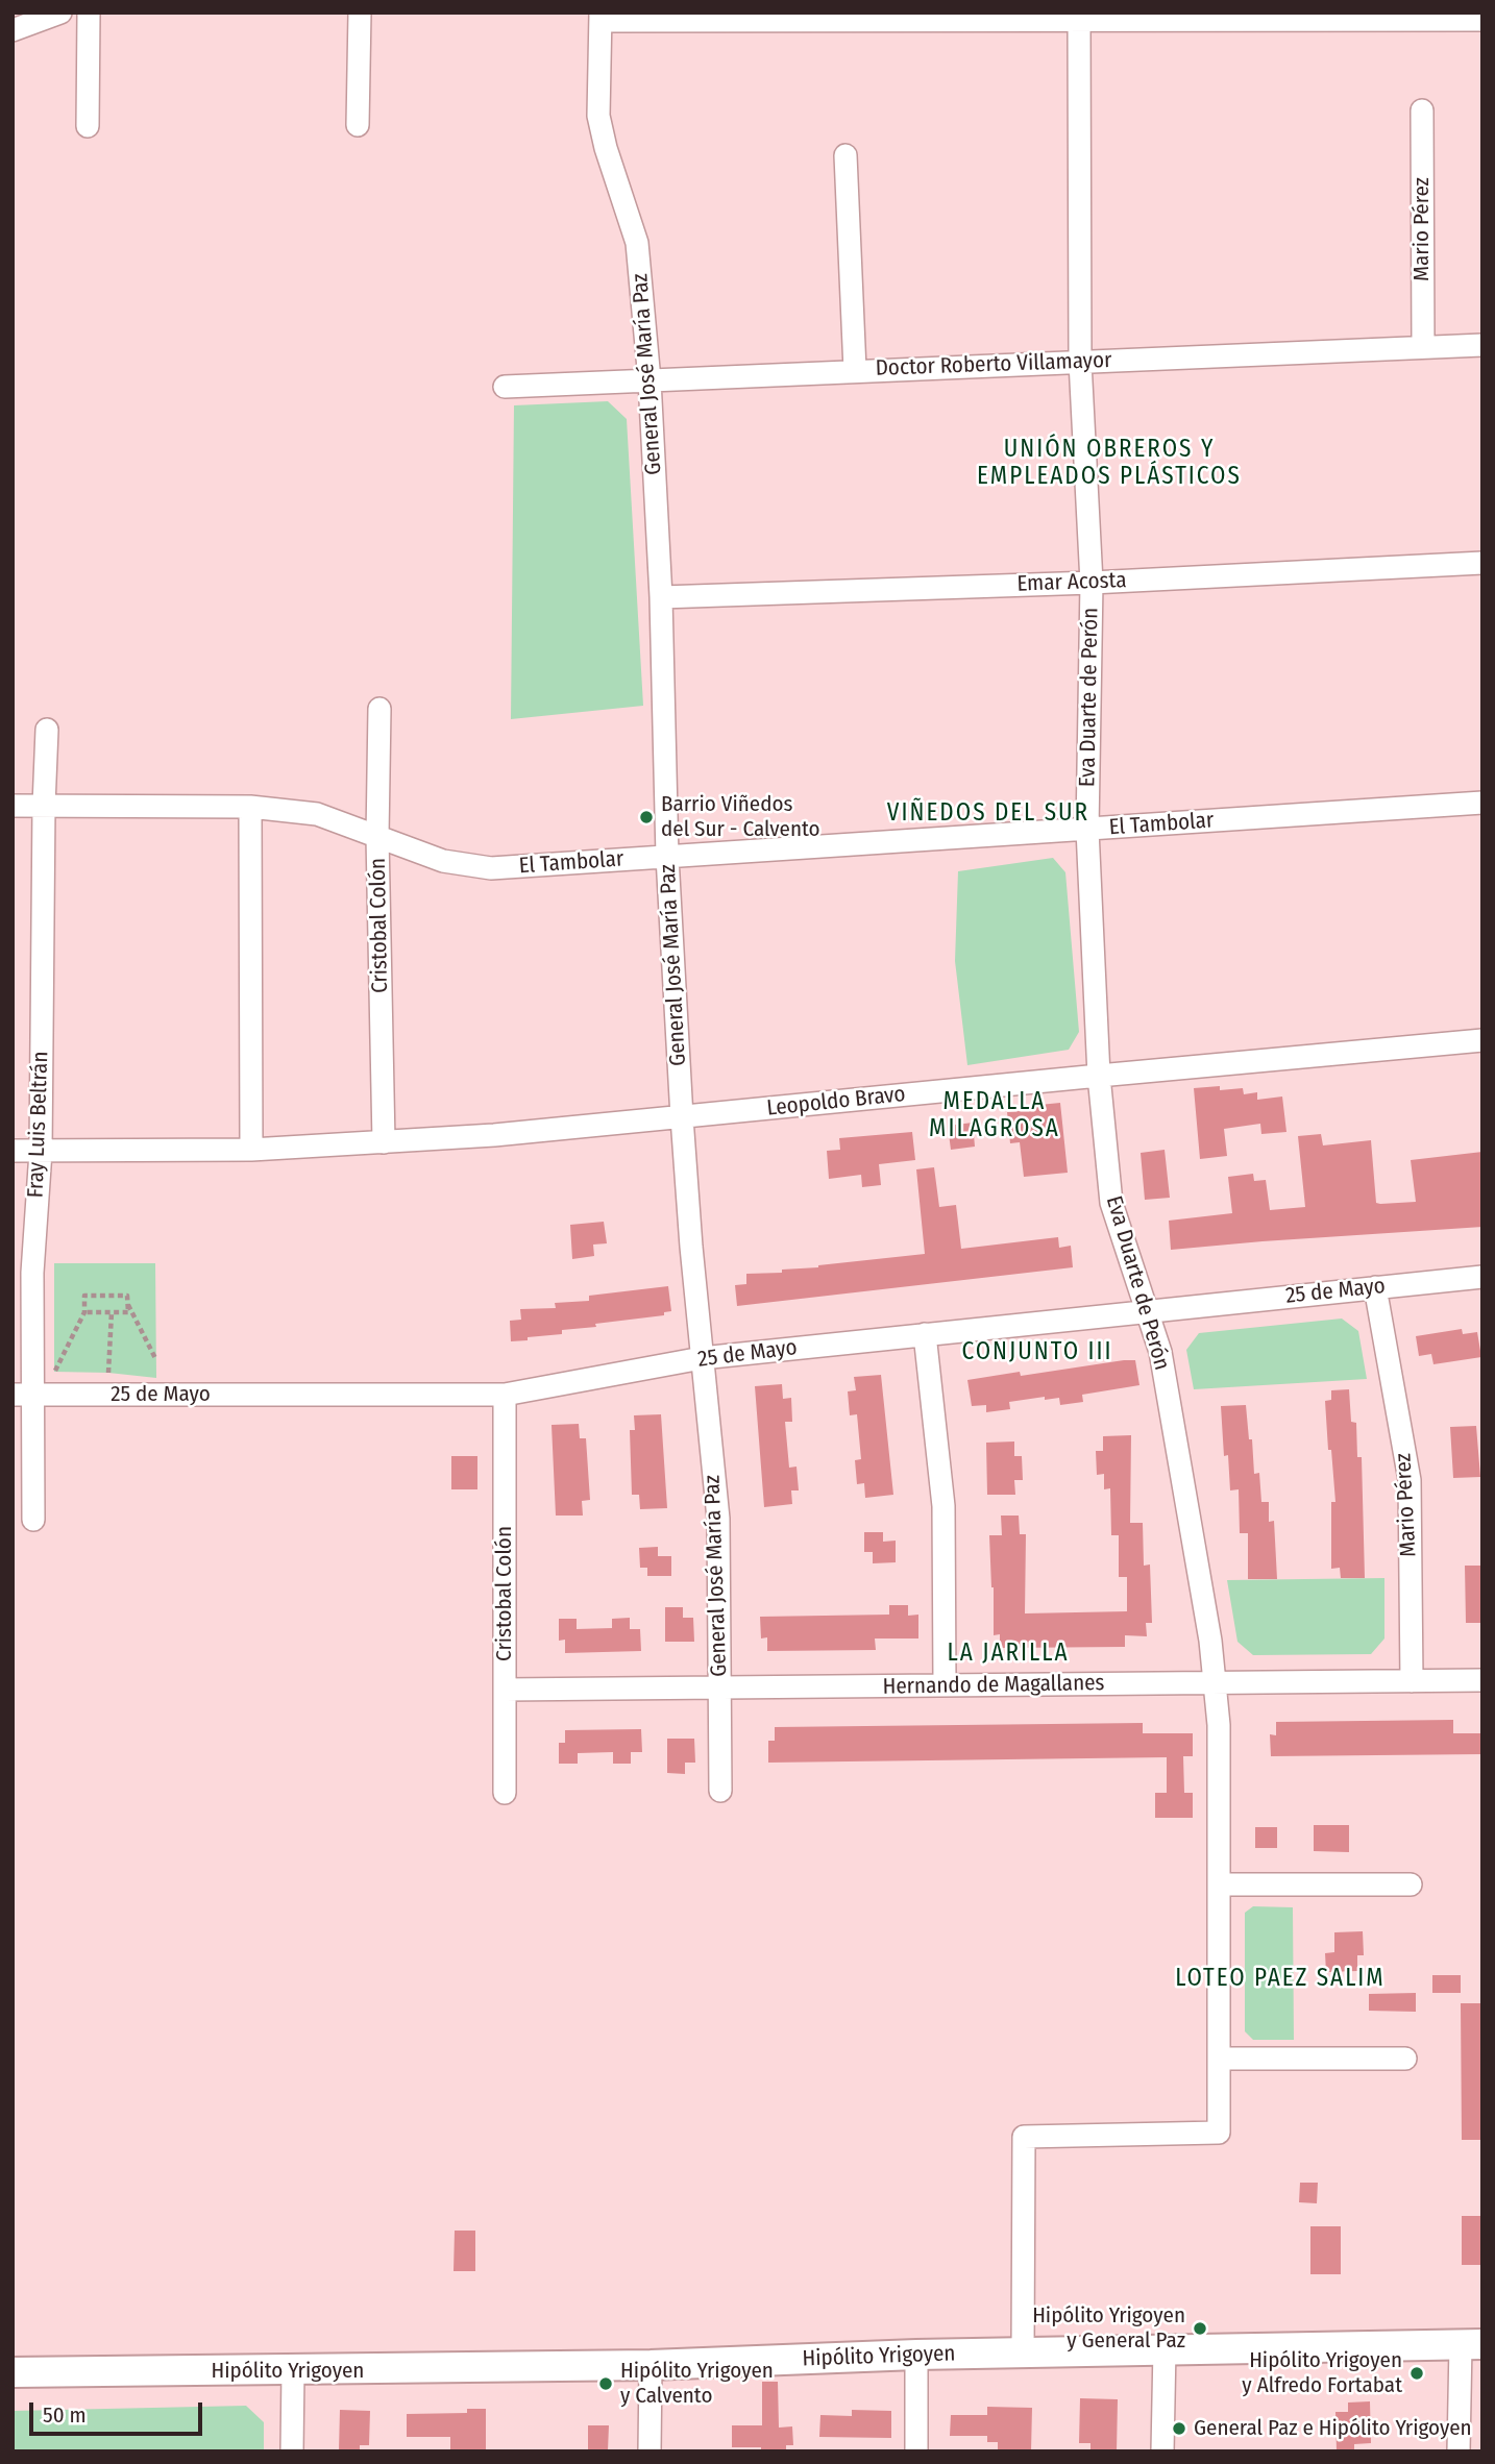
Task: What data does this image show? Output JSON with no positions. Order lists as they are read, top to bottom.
{
  "streets": {
    "main road": ["Hipólito Yrigoyen"],
    "street": [
      "Mario Pérez",
      "Doctor Roberto Villamayor",
      "General José María Paz",
      "Emar Acosta",
      "Eva Duarte de Perón",
      "El Tambolar",
      "Cristobal Colón",
      "Leopoldo Bravo",
      "Fray Luis Beltrán",
      "25 de Mayo",
      "Hernando de Magallanes"
    ]
  },
  "crossings": [
    ["Mario Pérez", "Doctor Roberto Villamayor"],
    ["Mario Pérez", "25 de Mayo"],
    ["Mario Pérez", "Hernando de Magallanes"],
    ["Doctor Roberto Villamayor", "General José María Paz"],
    ["Doctor Roberto Villamayor", "Eva Duarte de Perón"],
    ["General José María Paz", "Emar Acosta"],
    ["General José María Paz", "El Tambolar"],
    ["General José María Paz", "Leopoldo Bravo"],
    ["General José María Paz", "25 de Mayo"],
    ["General José María Paz", "Hernando de Magallanes"],
    ["Emar Acosta", "Eva Duarte de Perón"],
    ["Eva Duarte de Perón", "El Tambolar"],
    ["Eva Duarte de Perón", "Leopoldo Bravo"],
    ["Eva Duarte de Perón", "25 de Mayo"],
    ["Eva Duarte de Perón", "Hernando de Magallanes"],
    ["Eva Duarte de Perón", "Hipólito Yrigoyen"],
    ["El Tambolar", "Cristobal Colón"],
    ["El Tambolar", "Fray Luis Beltrán"],
    ["Cristobal Colón", "Leopoldo Bravo"],
    ["Cristobal Colón", "25 de Mayo"],
    ["Cristobal Colón", "Hernando de Magallanes"],
    ["Leopoldo Bravo", "Fray Luis Beltrán"],
    ["Fray Luis Beltrán", "25 de Mayo"]
  ],
  "districts": [
    "UNIÓN OBREROS Y EMPLEADOS PLÁSTICOS",
    "VIÑEDOS DEL SUR",
    "MEDALLA MILAGROSA",
    "CONJUNTO III",
    "LA JARILLA",
    "LOTEO PAEZ SALIM"
  ],
  "places": [
    "Barrio Viñedos del Sur - Calvento",
    "Hipólito Yrigoyen y General Paz",
    "Hipólito Yrigoyen y Alfredo Fortabat",
    "Hipólito Yrigoyen y Calvento",
    "General Paz e Hipólito Yrigoyen"
  ],
  "scale_bar": "50 m"
}
